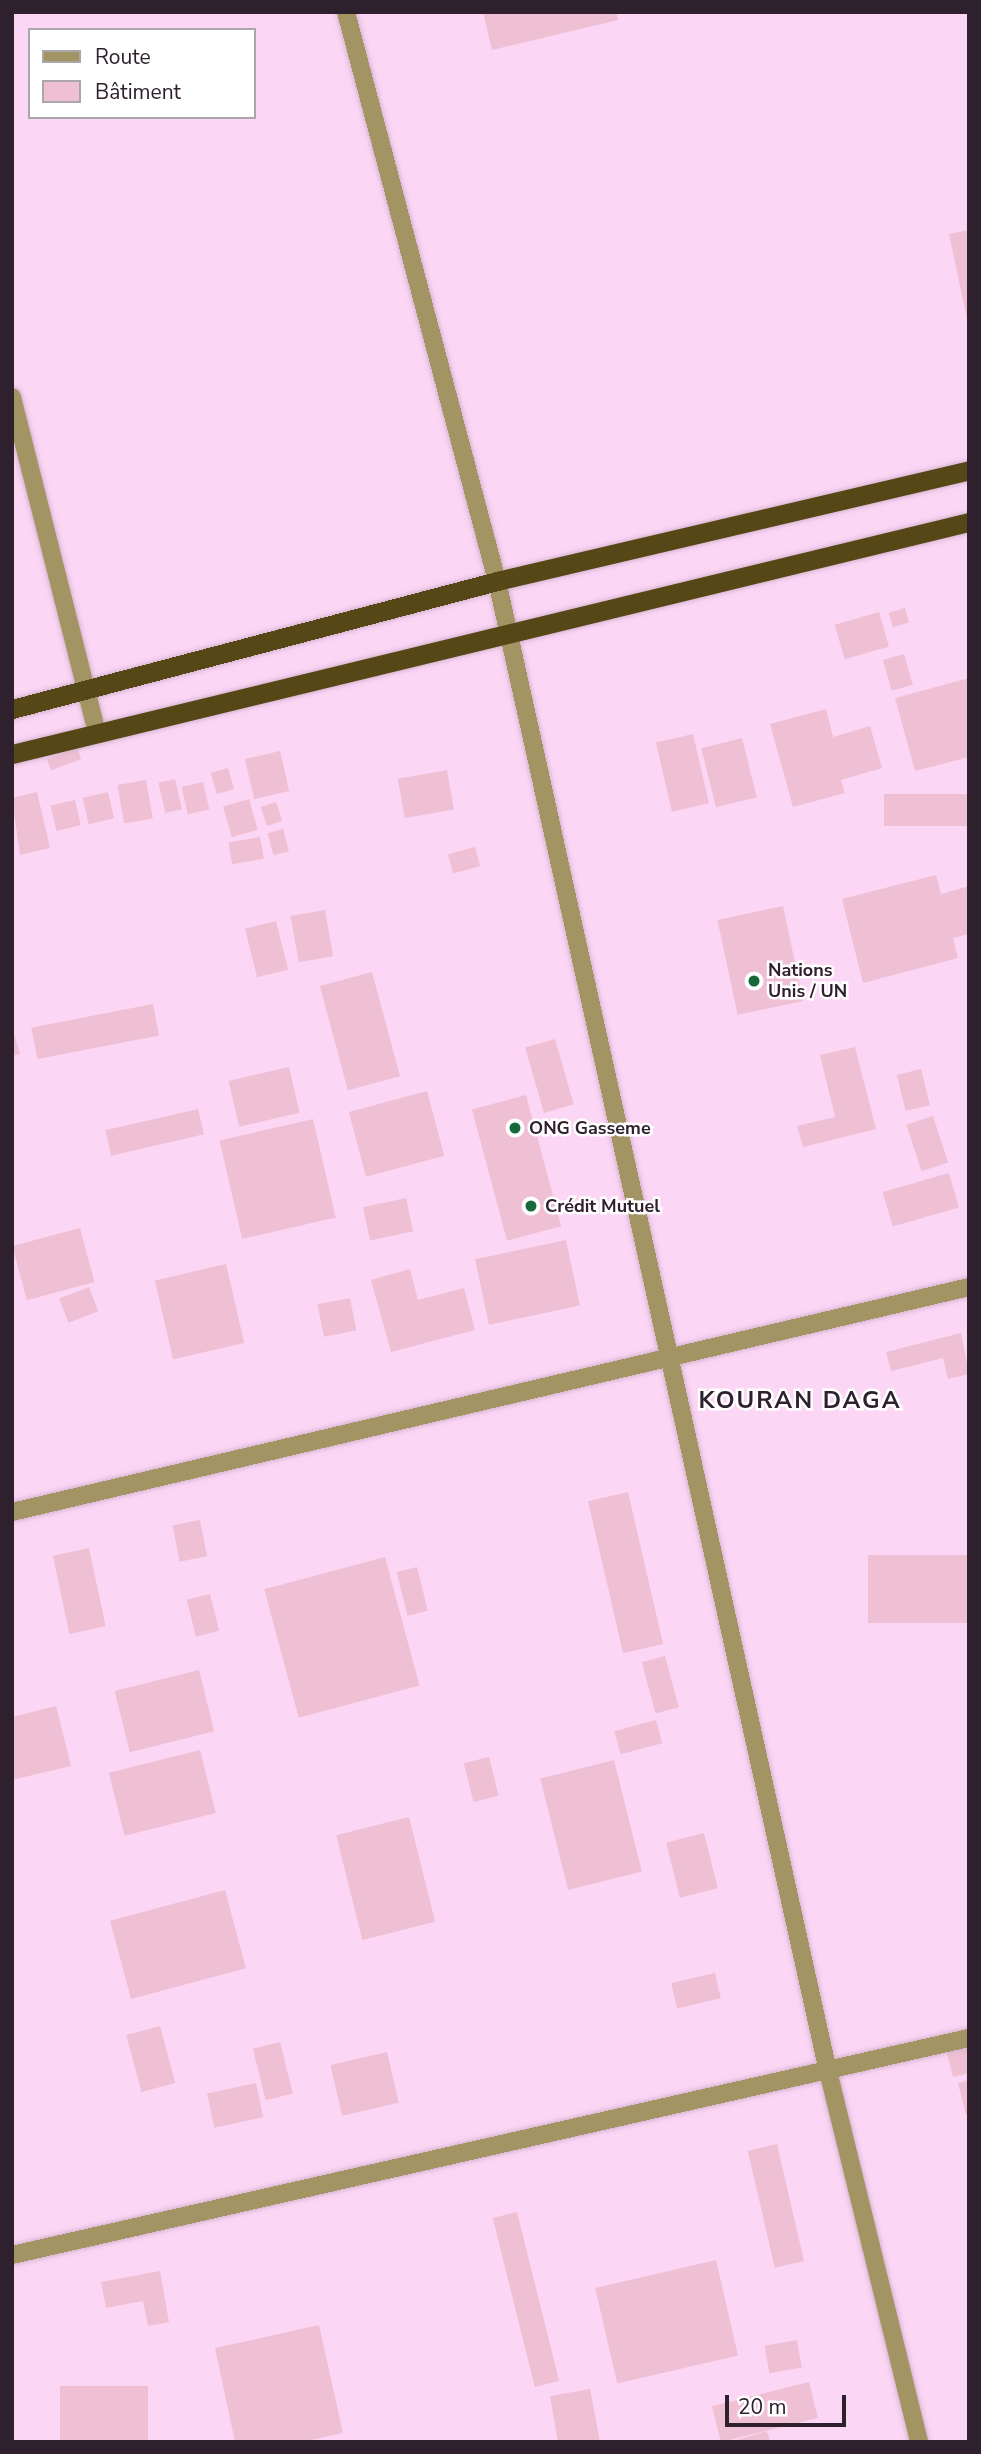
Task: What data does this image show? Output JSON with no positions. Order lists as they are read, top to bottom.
{
  "districts": ["KOURAN DAGA"],
  "places": ["Nations Unis / UN", "ONG Gasseme", "Crédit Mutuel"],
  "legend": ["Route", "Bâtiment"],
  "scale_bar": "20 m"
}
